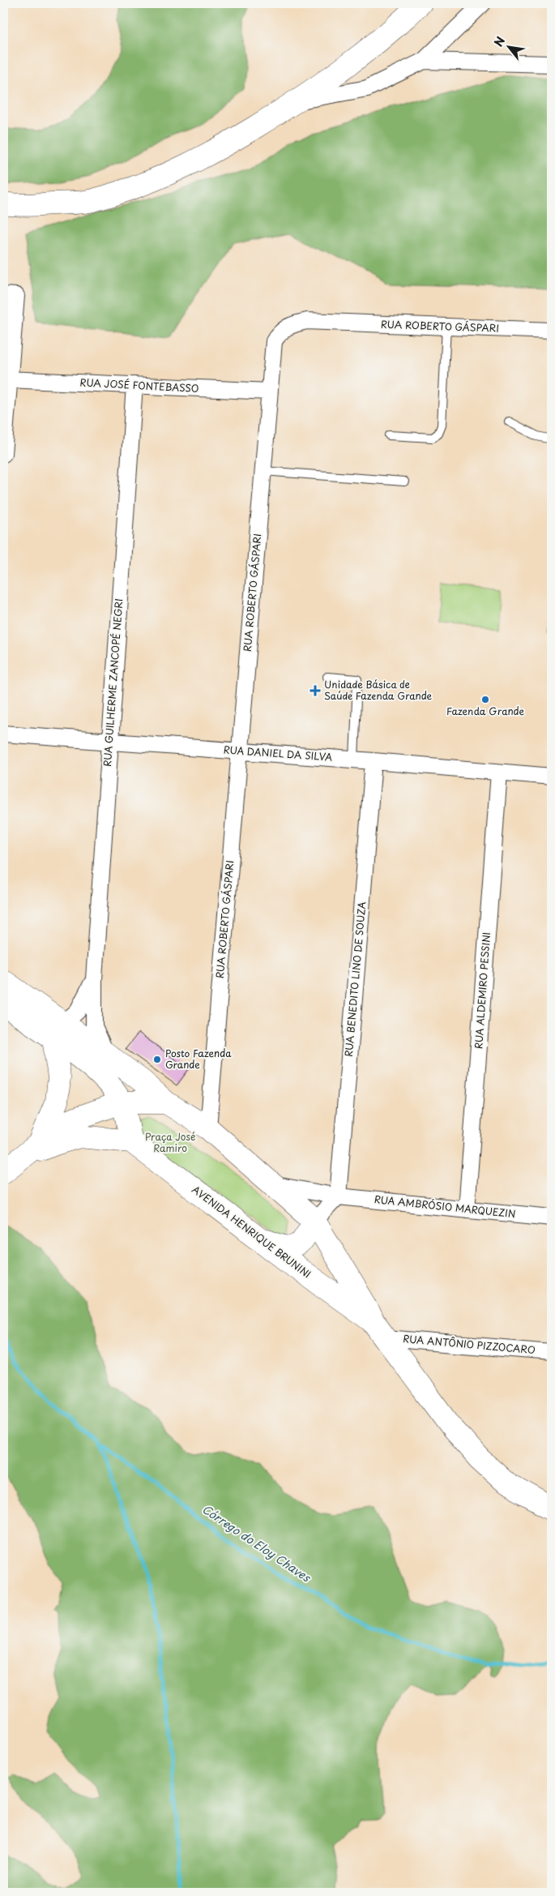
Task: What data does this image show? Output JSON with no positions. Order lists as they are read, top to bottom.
{
  "streets": {
    "main road": ["AVENIDA HENRIQUE BRUNINI"],
    "street": [
      "RUA ROBERTO GÁSPARI",
      "RUA JOSÉ FONTEBASSO",
      "RUA GUILHERME ZANCOPÉ NEGRI",
      "RUA DANIEL DA SILVA",
      "RUA BENEDITO LINO DE SOUZA",
      "RUA ALDEMIRO PESSINI",
      "RUA AMBRÓSIO MARQUEZIN",
      "RUA ANTÔNIO PIZZOCARO"
    ]
  },
  "crossings": [
    ["RUA ROBERTO GÁSPARI", "RUA JOSÉ FONTEBASSO"],
    ["RUA ROBERTO GÁSPARI", "RUA DANIEL DA SILVA"],
    ["RUA ROBERTO GÁSPARI", "AVENIDA HENRIQUE BRUNINI"],
    ["RUA JOSÉ FONTEBASSO", "RUA GUILHERME ZANCOPÉ NEGRI"],
    ["RUA GUILHERME ZANCOPÉ NEGRI", "RUA DANIEL DA SILVA"],
    ["RUA GUILHERME ZANCOPÉ NEGRI", "AVENIDA HENRIQUE BRUNINI"],
    ["RUA DANIEL DA SILVA", "RUA BENEDITO LINO DE SOUZA"],
    ["RUA DANIEL DA SILVA", "RUA ALDEMIRO PESSINI"],
    ["RUA BENEDITO LINO DE SOUZA", "RUA AMBRÓSIO MARQUEZIN"],
    ["RUA ALDEMIRO PESSINI", "RUA AMBRÓSIO MARQUEZIN"],
    ["RUA AMBRÓSIO MARQUEZIN", "AVENIDA HENRIQUE BRUNINI"],
    ["AVENIDA HENRIQUE BRUNINI", "RUA ANTÔNIO PIZZOCARO"]
  ],
  "water": ["Córrego do Eloy Chaves"],
  "parks": ["Praça José Ramiro"],
  "places": {
    "health": ["Unidade Básica de Saúde Fazenda Grande"],
    "other": ["Fazenda Grande", "Posto Fazenda Grande"]
  },
  "north": "top left"
}
